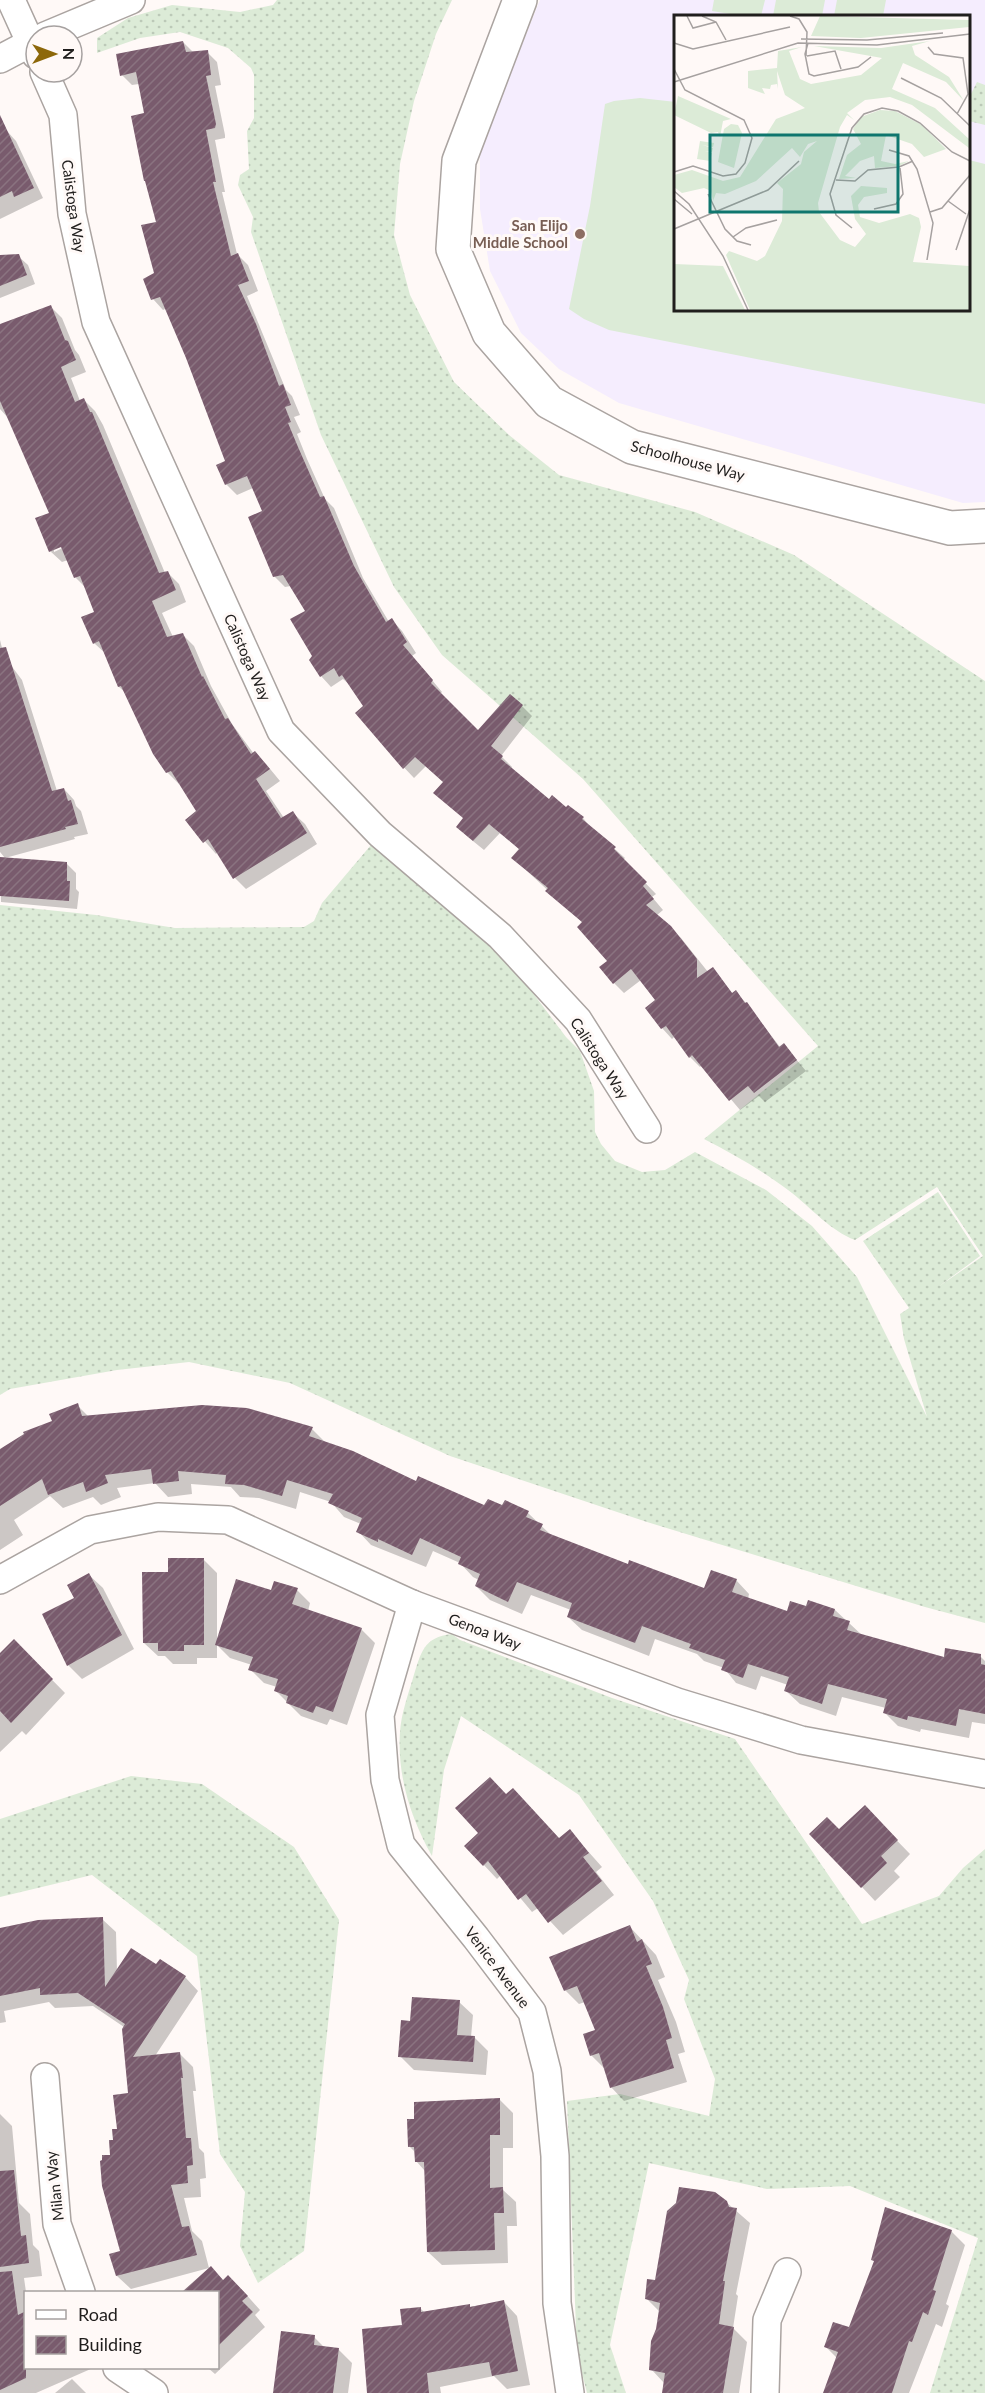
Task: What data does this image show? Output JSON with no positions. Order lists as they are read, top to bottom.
{
  "streets": {
    "street": [
      "Calistoga Way",
      "Schoolhouse Way",
      "Genoa Way",
      "Venice Avenue",
      "Milan Way"
    ]
  },
  "crossings": [
    ["Genoa Way", "Venice Avenue"]
  ],
  "places": ["San Elijo Middle School"],
  "legend": ["Road", "Building"],
  "north": "right"
}
